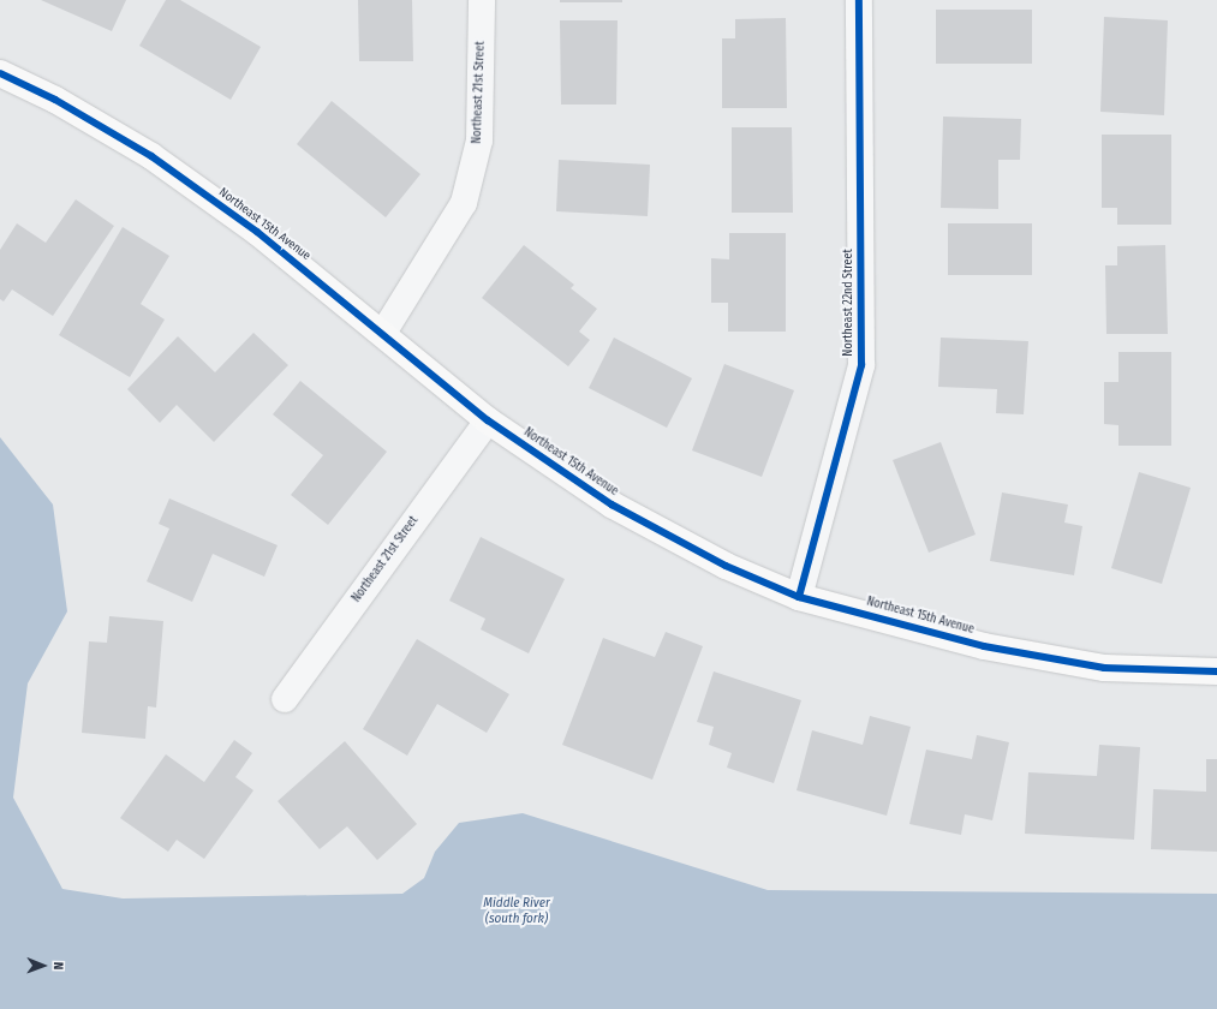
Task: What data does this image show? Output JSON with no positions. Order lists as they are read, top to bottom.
{
  "streets": {
    "street": ["Northeast 21st Street", "Northeast 15th Avenue", "Northeast 22nd Street"]
  },
  "crossings": [
    ["Northeast 21st Street", "Northeast 15th Avenue"],
    ["Northeast 15th Avenue", "Northeast 22nd Street"]
  ],
  "water": ["Middle River (south fork)"],
  "north": "right"
}
